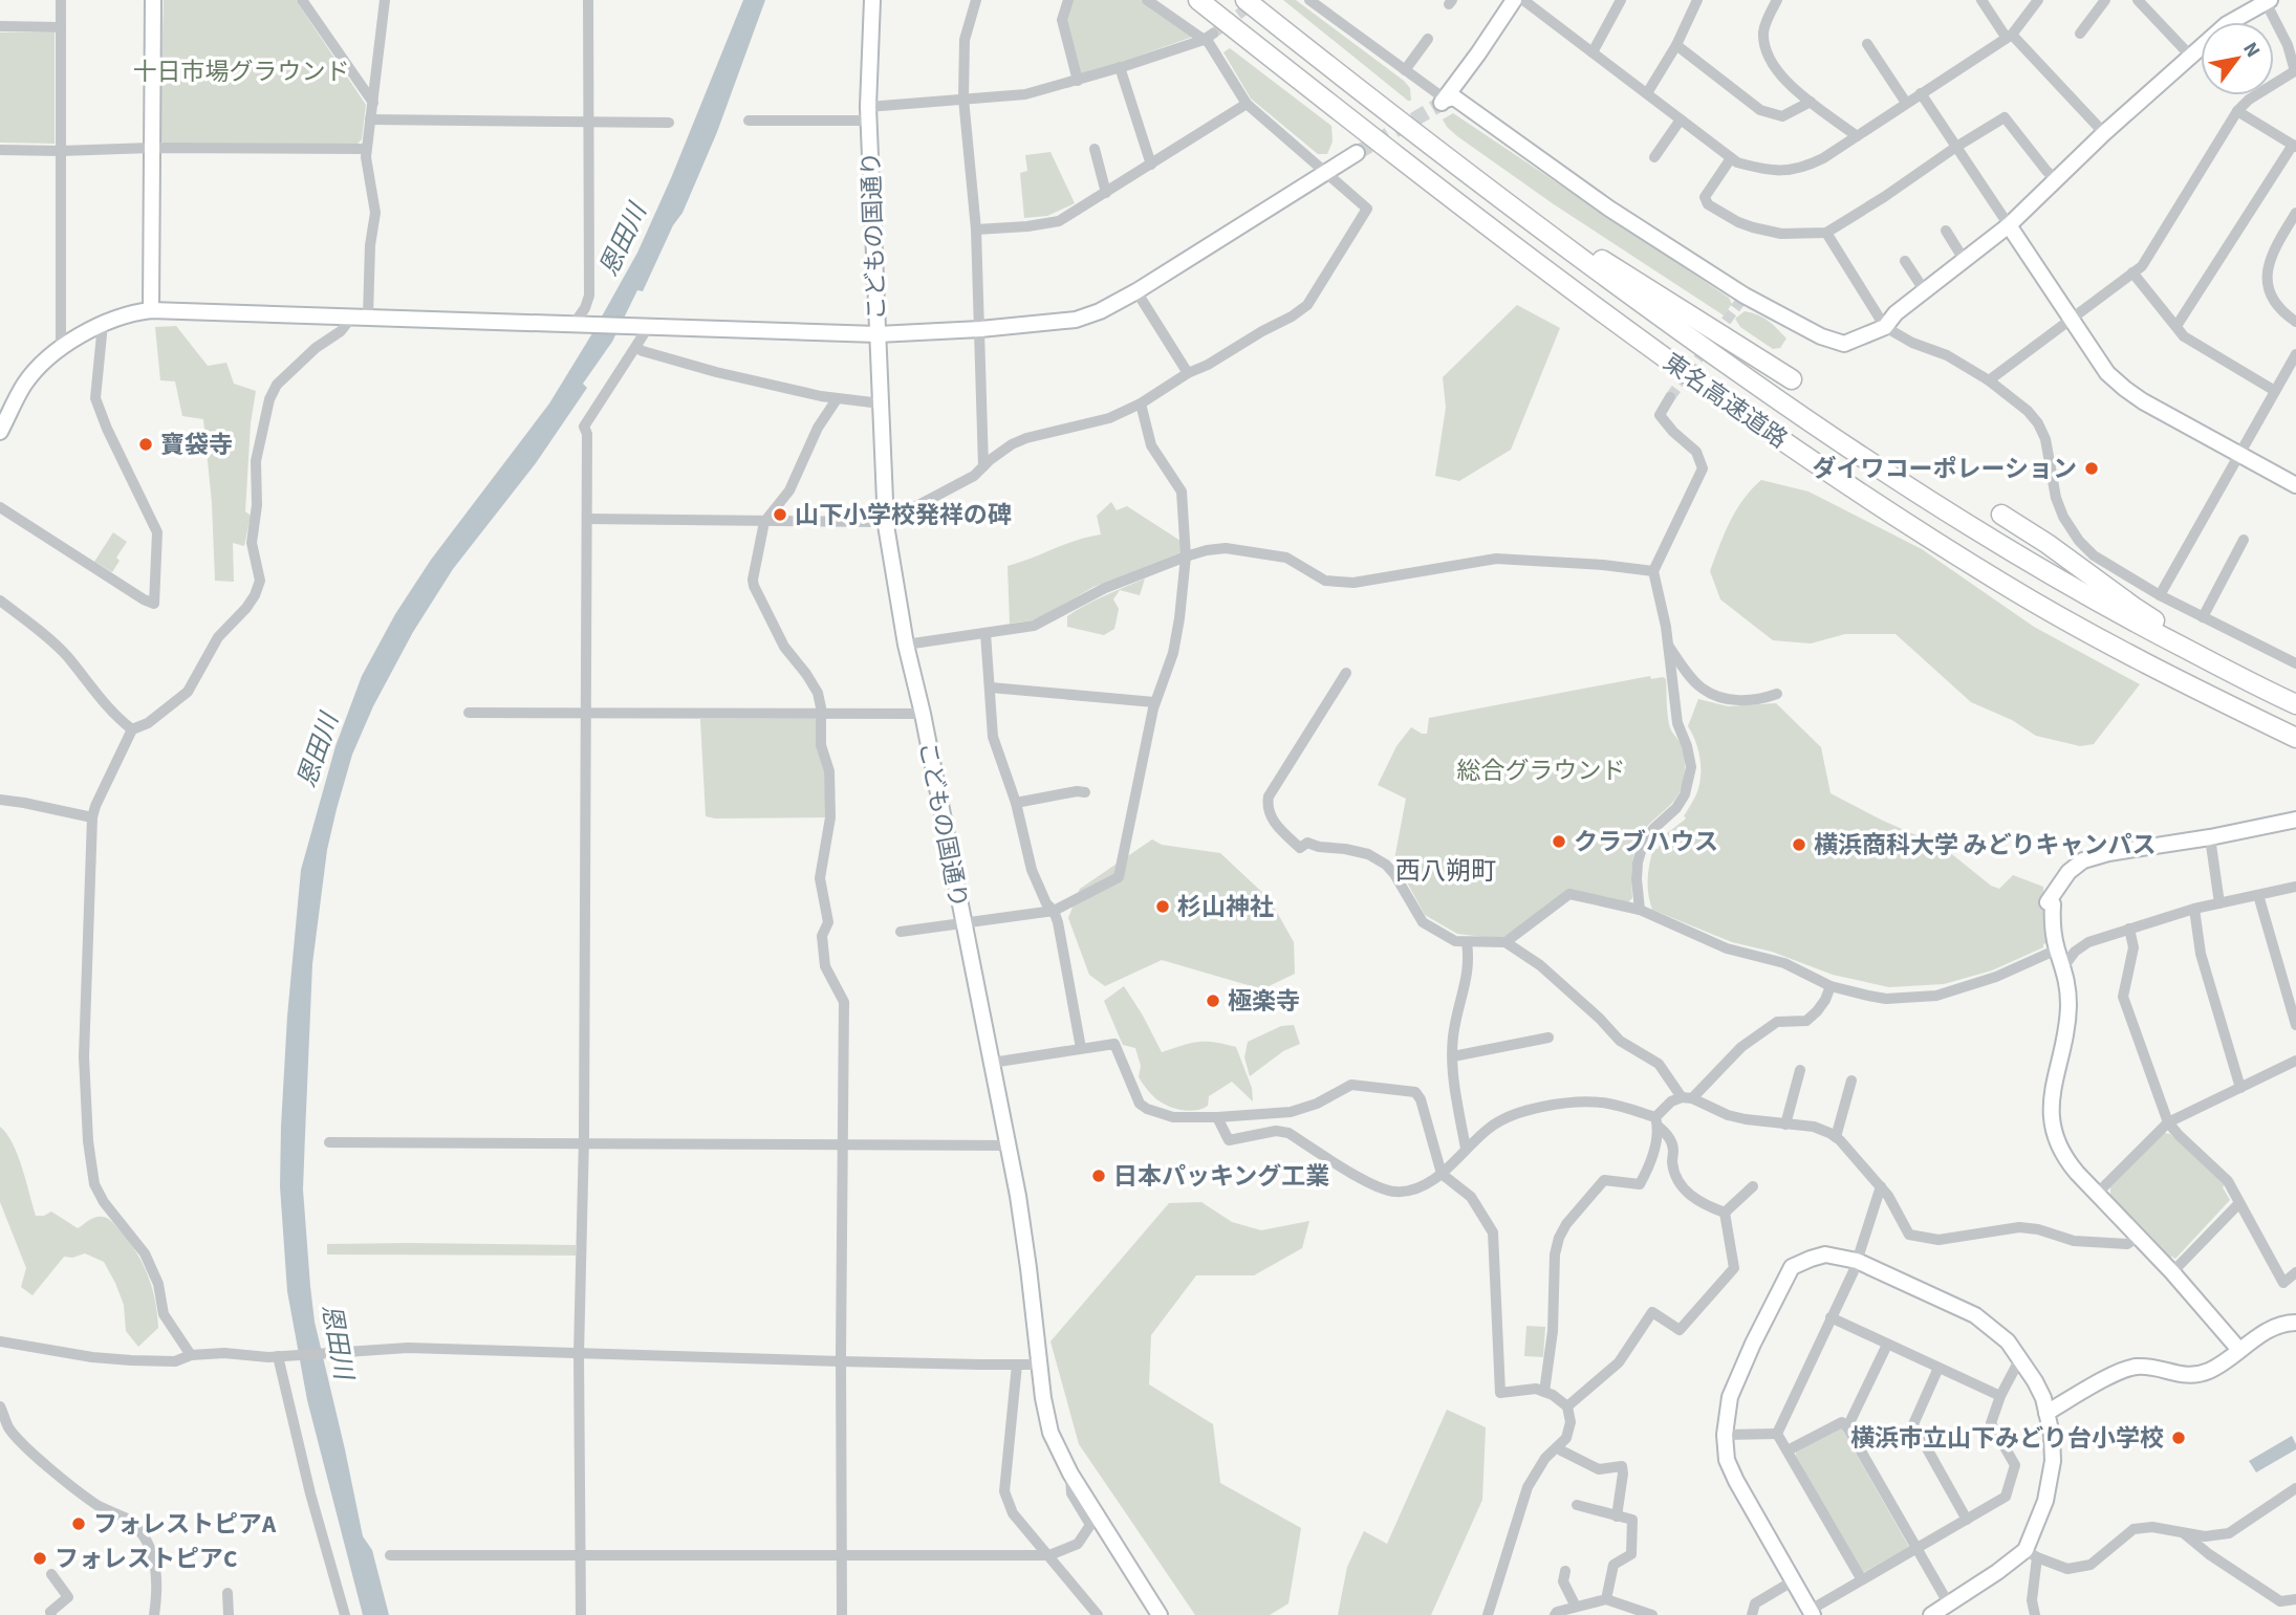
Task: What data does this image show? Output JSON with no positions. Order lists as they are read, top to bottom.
{
  "streets": {
    "highway": ["東名高速道路"],
    "street": ["こどもの国通り"]
  },
  "districts": ["西八朔町"],
  "water": ["恩田川"],
  "parks": ["十日市場グラウンド", "総合グラウンド"],
  "places": [
    "寶袋寺",
    "ダイワコーポレーション",
    "山下小学校発祥の碑",
    "クラブハウス",
    "横浜商科大学 みどりキャンパス",
    "杉山神社",
    "極楽寺",
    "日本パッキング工業",
    "横浜市立山下みどり台小学校",
    "フォレストピアA",
    "フォレストピアC"
  ],
  "north": "top right"
}
